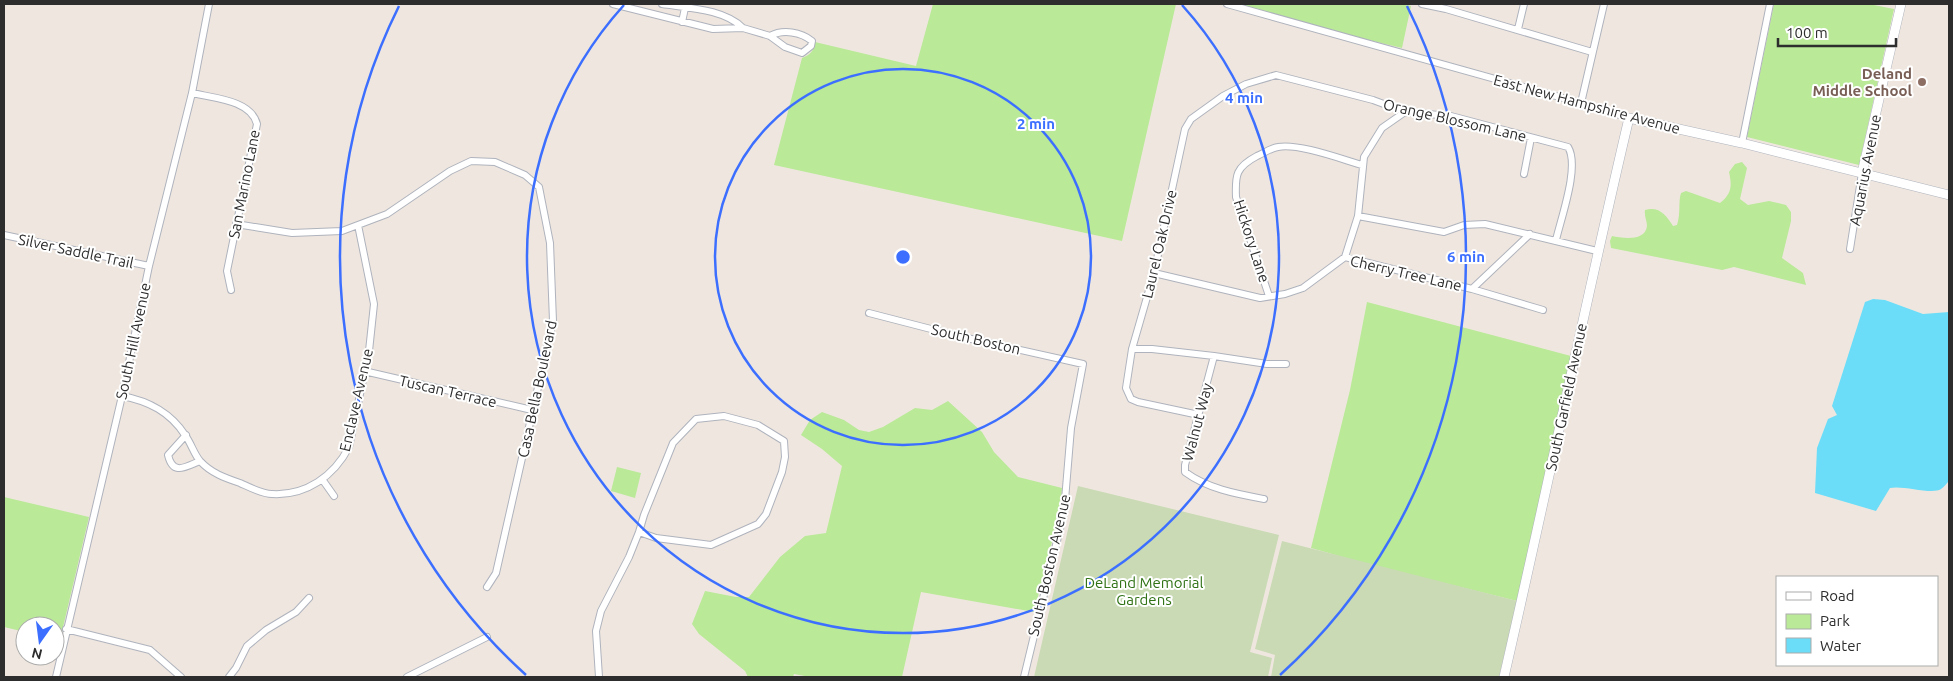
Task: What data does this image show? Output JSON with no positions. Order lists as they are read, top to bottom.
{
  "streets": {
    "street": [
      "East New Hampshire Avenue",
      "Orange Blossom Lane",
      "Aquarius Avenue",
      "San Marino Lane",
      "Hickory Lane",
      "Laurel Oak Drive",
      "Silver Saddle Trail",
      "Cherry Tree Lane",
      "South Boston",
      "South Hill Avenue",
      "Casa Bella Boulevard",
      "Tuscan Terrace",
      "South Garfield Avenue",
      "Enclave Avenue",
      "Walnut Way",
      "South Boston Avenue"
    ]
  },
  "crossings": [
    ["East New Hampshire Avenue", "Aquarius Avenue"],
    ["East New Hampshire Avenue", "South Garfield Avenue"],
    ["Orange Blossom Lane", "Laurel Oak Drive"],
    ["San Marino Lane", "South Hill Avenue"],
    ["San Marino Lane", "Casa Bella Boulevard"],
    ["Hickory Lane", "Cherry Tree Lane"],
    ["Laurel Oak Drive", "Cherry Tree Lane"],
    ["Laurel Oak Drive", "Walnut Way"],
    ["Silver Saddle Trail", "South Hill Avenue"],
    ["South Boston", "South Boston Avenue"],
    ["South Hill Avenue", "Enclave Avenue"],
    ["Casa Bella Boulevard", "Tuscan Terrace"],
    ["Casa Bella Boulevard", "Enclave Avenue"],
    ["Tuscan Terrace", "Enclave Avenue"]
  ],
  "parks": ["DeLand Memorial Gardens"],
  "places": ["Deland Middle School"],
  "legend": ["Road", "Park", "Water"],
  "scale_bar": "100 m",
  "north": "bottom",
  "rings": ["4 min", "2 min", "6 min"]
}
